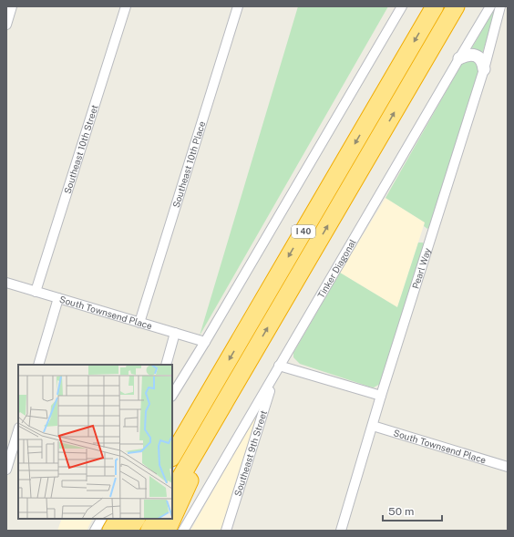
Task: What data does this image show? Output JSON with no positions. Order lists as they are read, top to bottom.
{
  "streets": {
    "highway": ["I 40"],
    "street": [
      "Southeast 10th Street",
      "Southeast 10th Place",
      "Tinker Diagonal",
      "Pearl Way",
      "South Townsend Place",
      "Southeast 9th Street"
    ]
  },
  "crossings": [
    ["Southeast 10th Street", "South Townsend Place"],
    ["Southeast 10th Place", "South Townsend Place"],
    ["Tinker Diagonal", "Southeast 9th Street"],
    ["Pearl Way", "South Townsend Place"]
  ],
  "scale_bar": "50 m"
}
